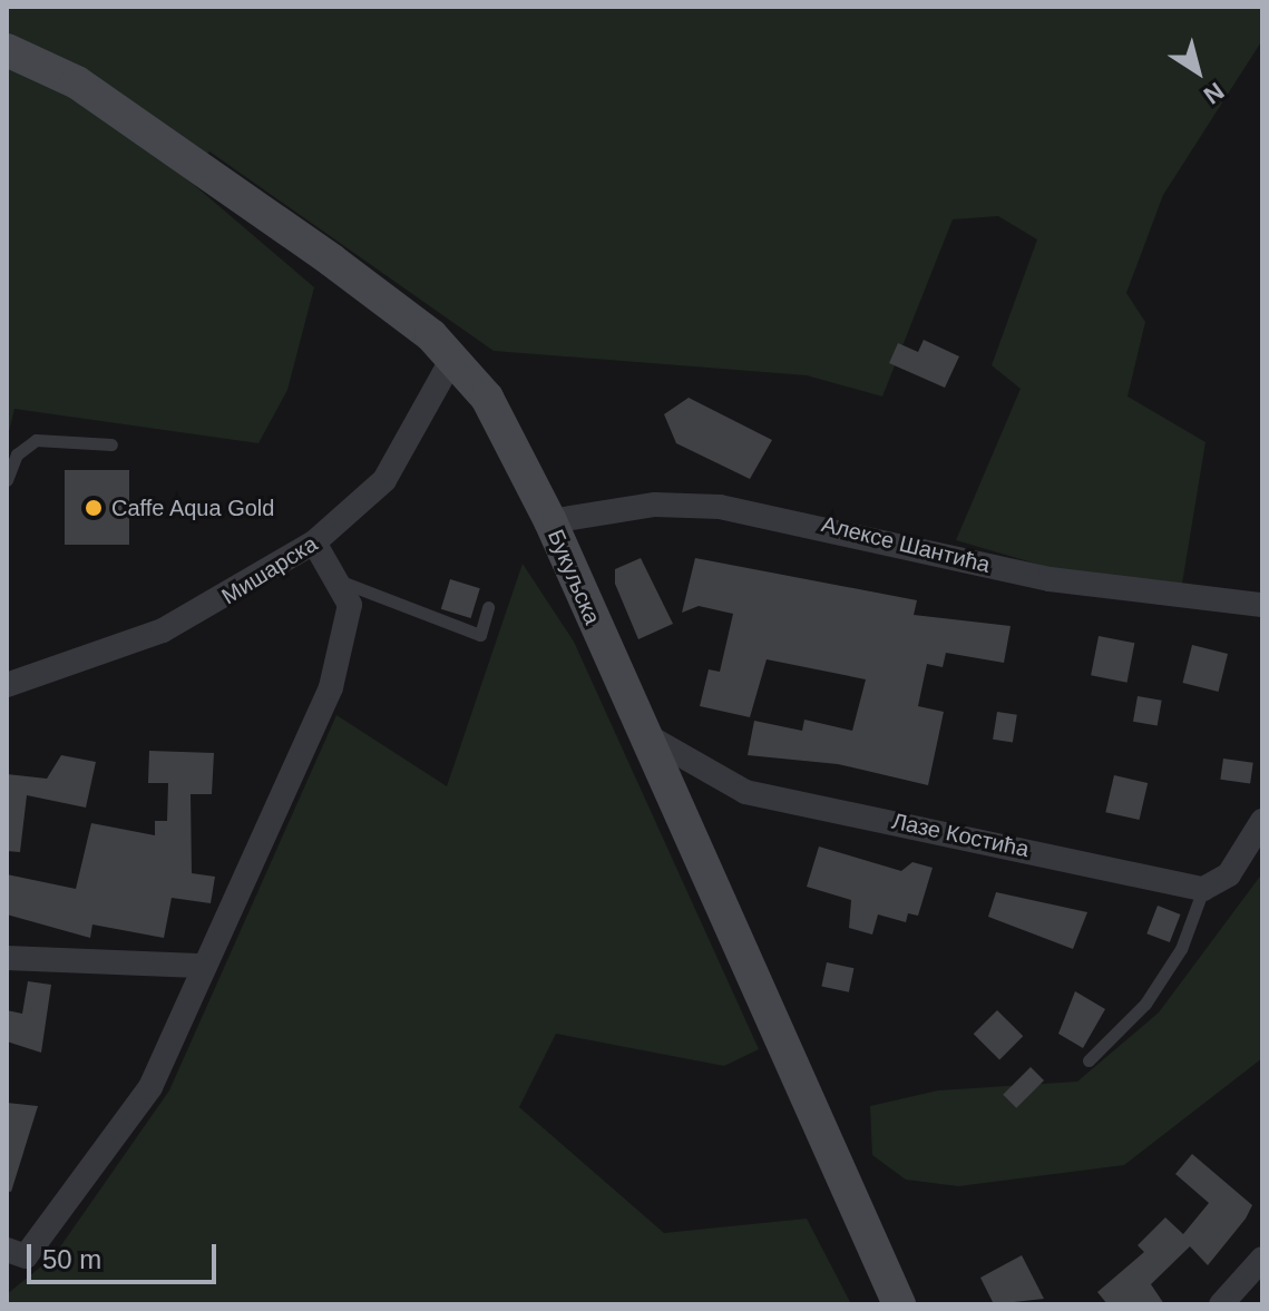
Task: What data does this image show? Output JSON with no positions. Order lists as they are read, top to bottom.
{
  "streets": {
    "main road": ["Букуљска"],
    "street": ["Алексе Шантића", "Мишарска", "Лазе Костића"]
  },
  "crossings": [
    ["Алексе Шантића", "Букуљска"],
    ["Мишарска", "Букуљска"],
    ["Букуљска", "Лазе Костића"]
  ],
  "places": ["Caffe Aqua Gold"],
  "scale_bar": "50 m",
  "north": "bottom right"
}
